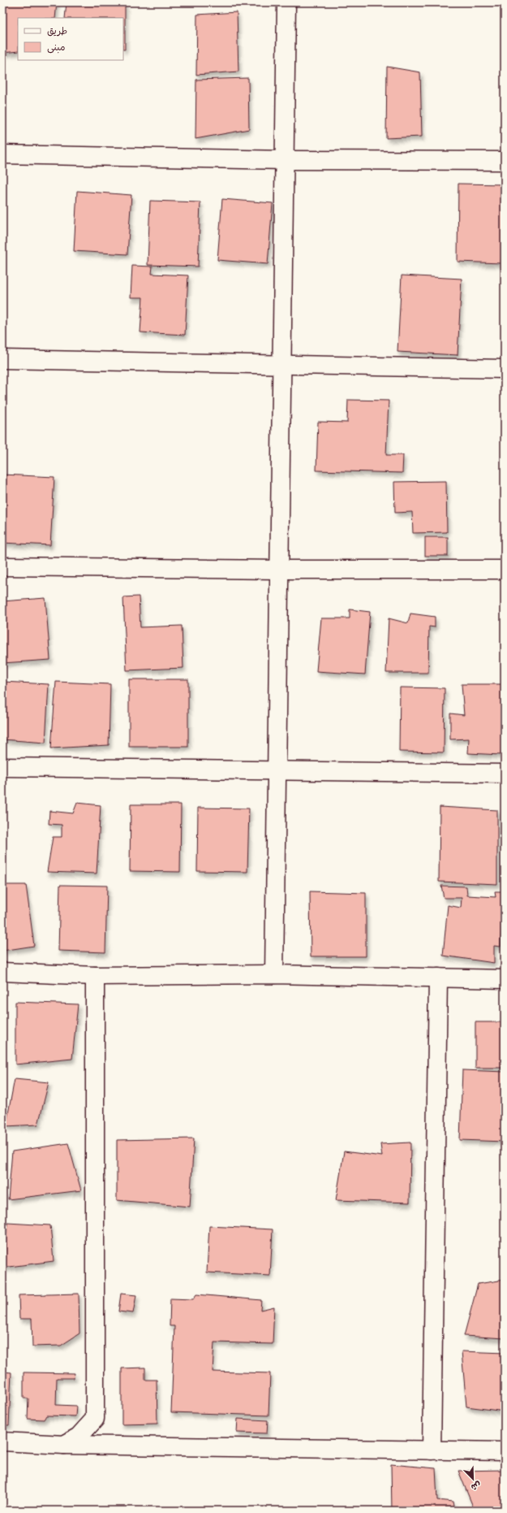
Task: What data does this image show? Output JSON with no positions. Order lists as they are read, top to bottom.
{
  "legend": ["طريق", "مبنى"],
  "north": "bottom right"
}
